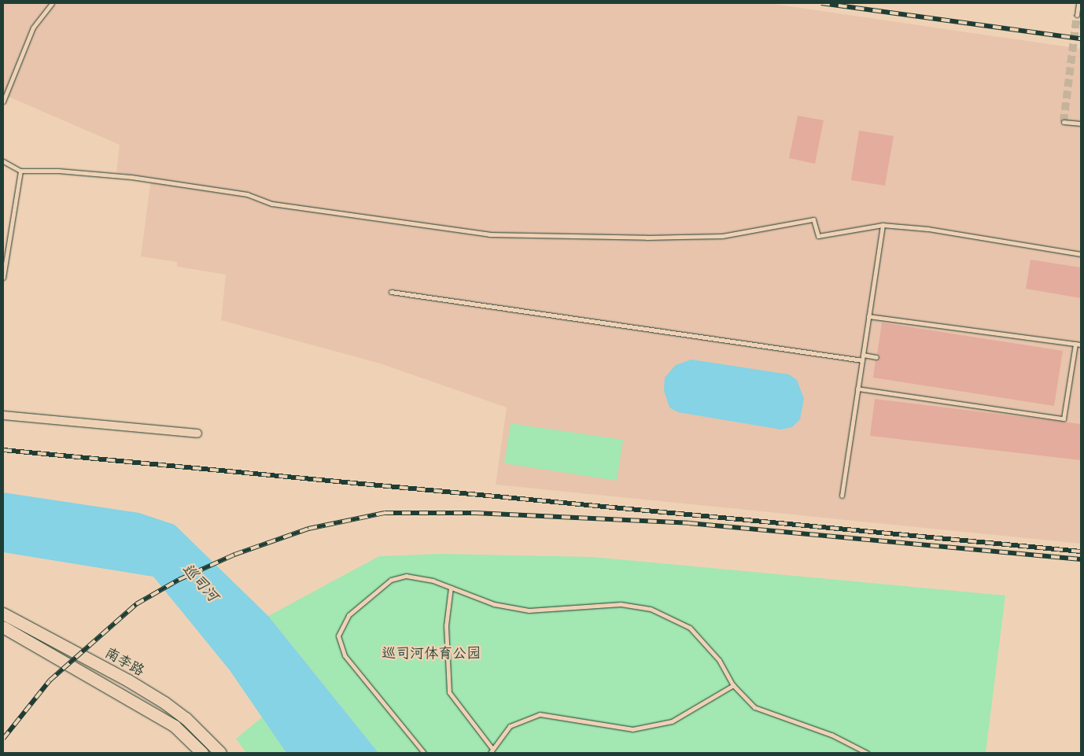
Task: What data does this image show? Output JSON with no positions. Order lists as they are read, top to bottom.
{
  "streets": {
    "main road": ["南李路"]
  },
  "water": ["巡司河"],
  "parks": ["巡司河体育公园"]
}
